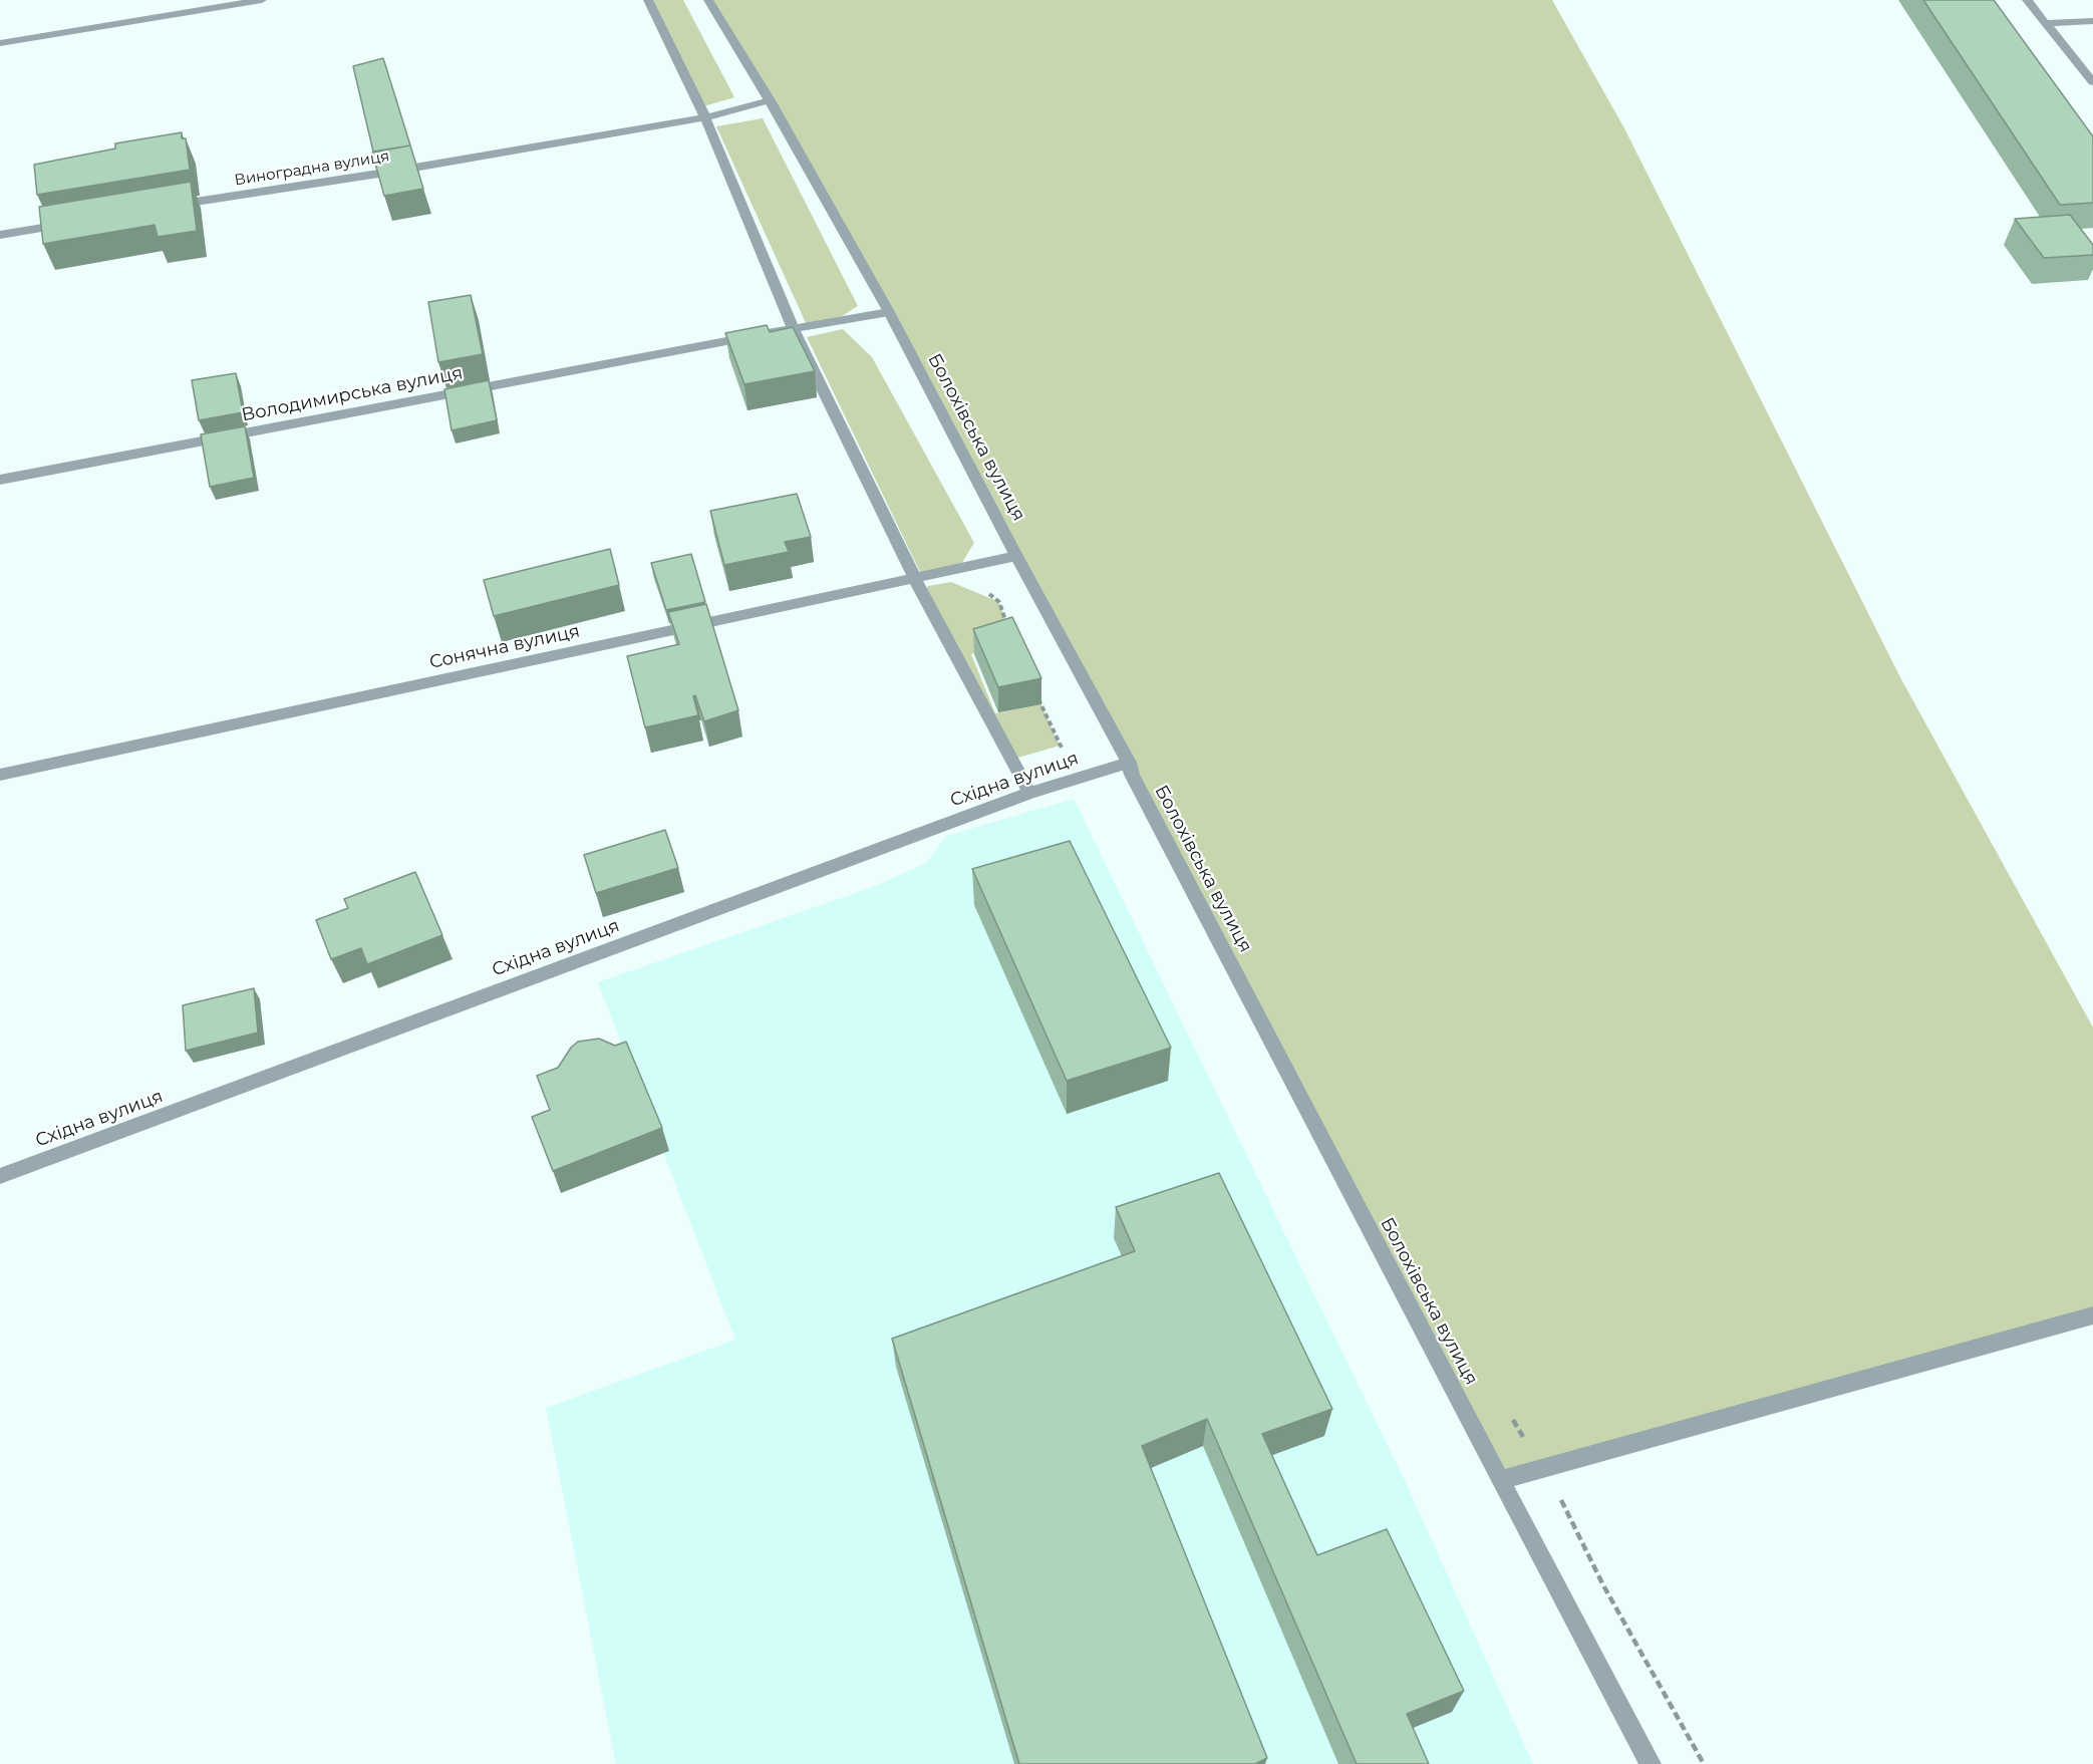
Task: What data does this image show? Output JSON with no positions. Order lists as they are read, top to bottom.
{
  "streets": {
    "street": [
      "Виноградна вулиця",
      "Володимирська вулиця",
      "Болохівська вулиця",
      "Сонячна вулиця",
      "Східна вулиця"
    ]
  },
  "crossings": [
    ["Виноградна вулиця", "Болохівська вулиця"],
    ["Володимирська вулиця", "Болохівська вулиця"],
    ["Болохівська вулиця", "Сонячна вулиця"],
    ["Болохівська вулиця", "Східна вулиця"]
  ]
}
